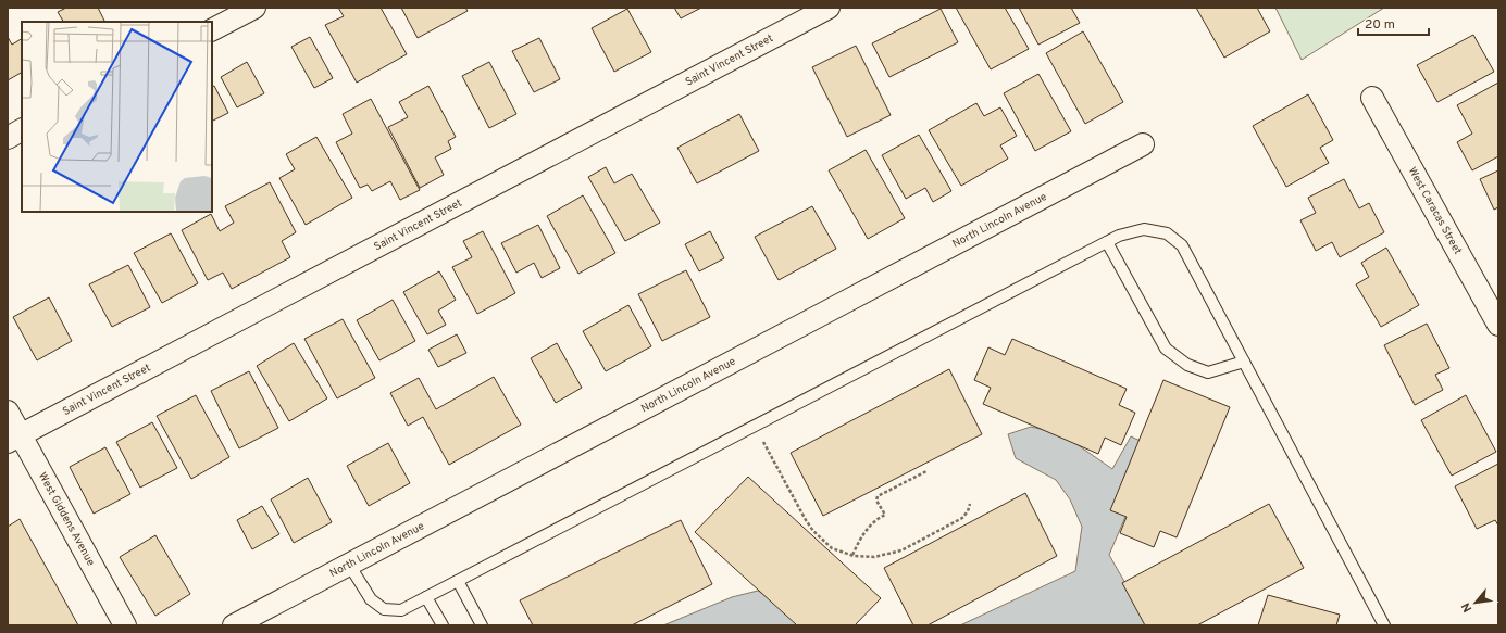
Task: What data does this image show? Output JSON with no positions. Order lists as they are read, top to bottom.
{
  "streets": {
    "street": [
      "Saint Vincent Street",
      "West Caracas Street",
      "North Lincoln Avenue",
      "West Giddens Avenue"
    ]
  },
  "crossings": [
    ["Saint Vincent Street", "West Giddens Avenue"]
  ],
  "scale_bar": "20 m",
  "north": "bottom left"
}
